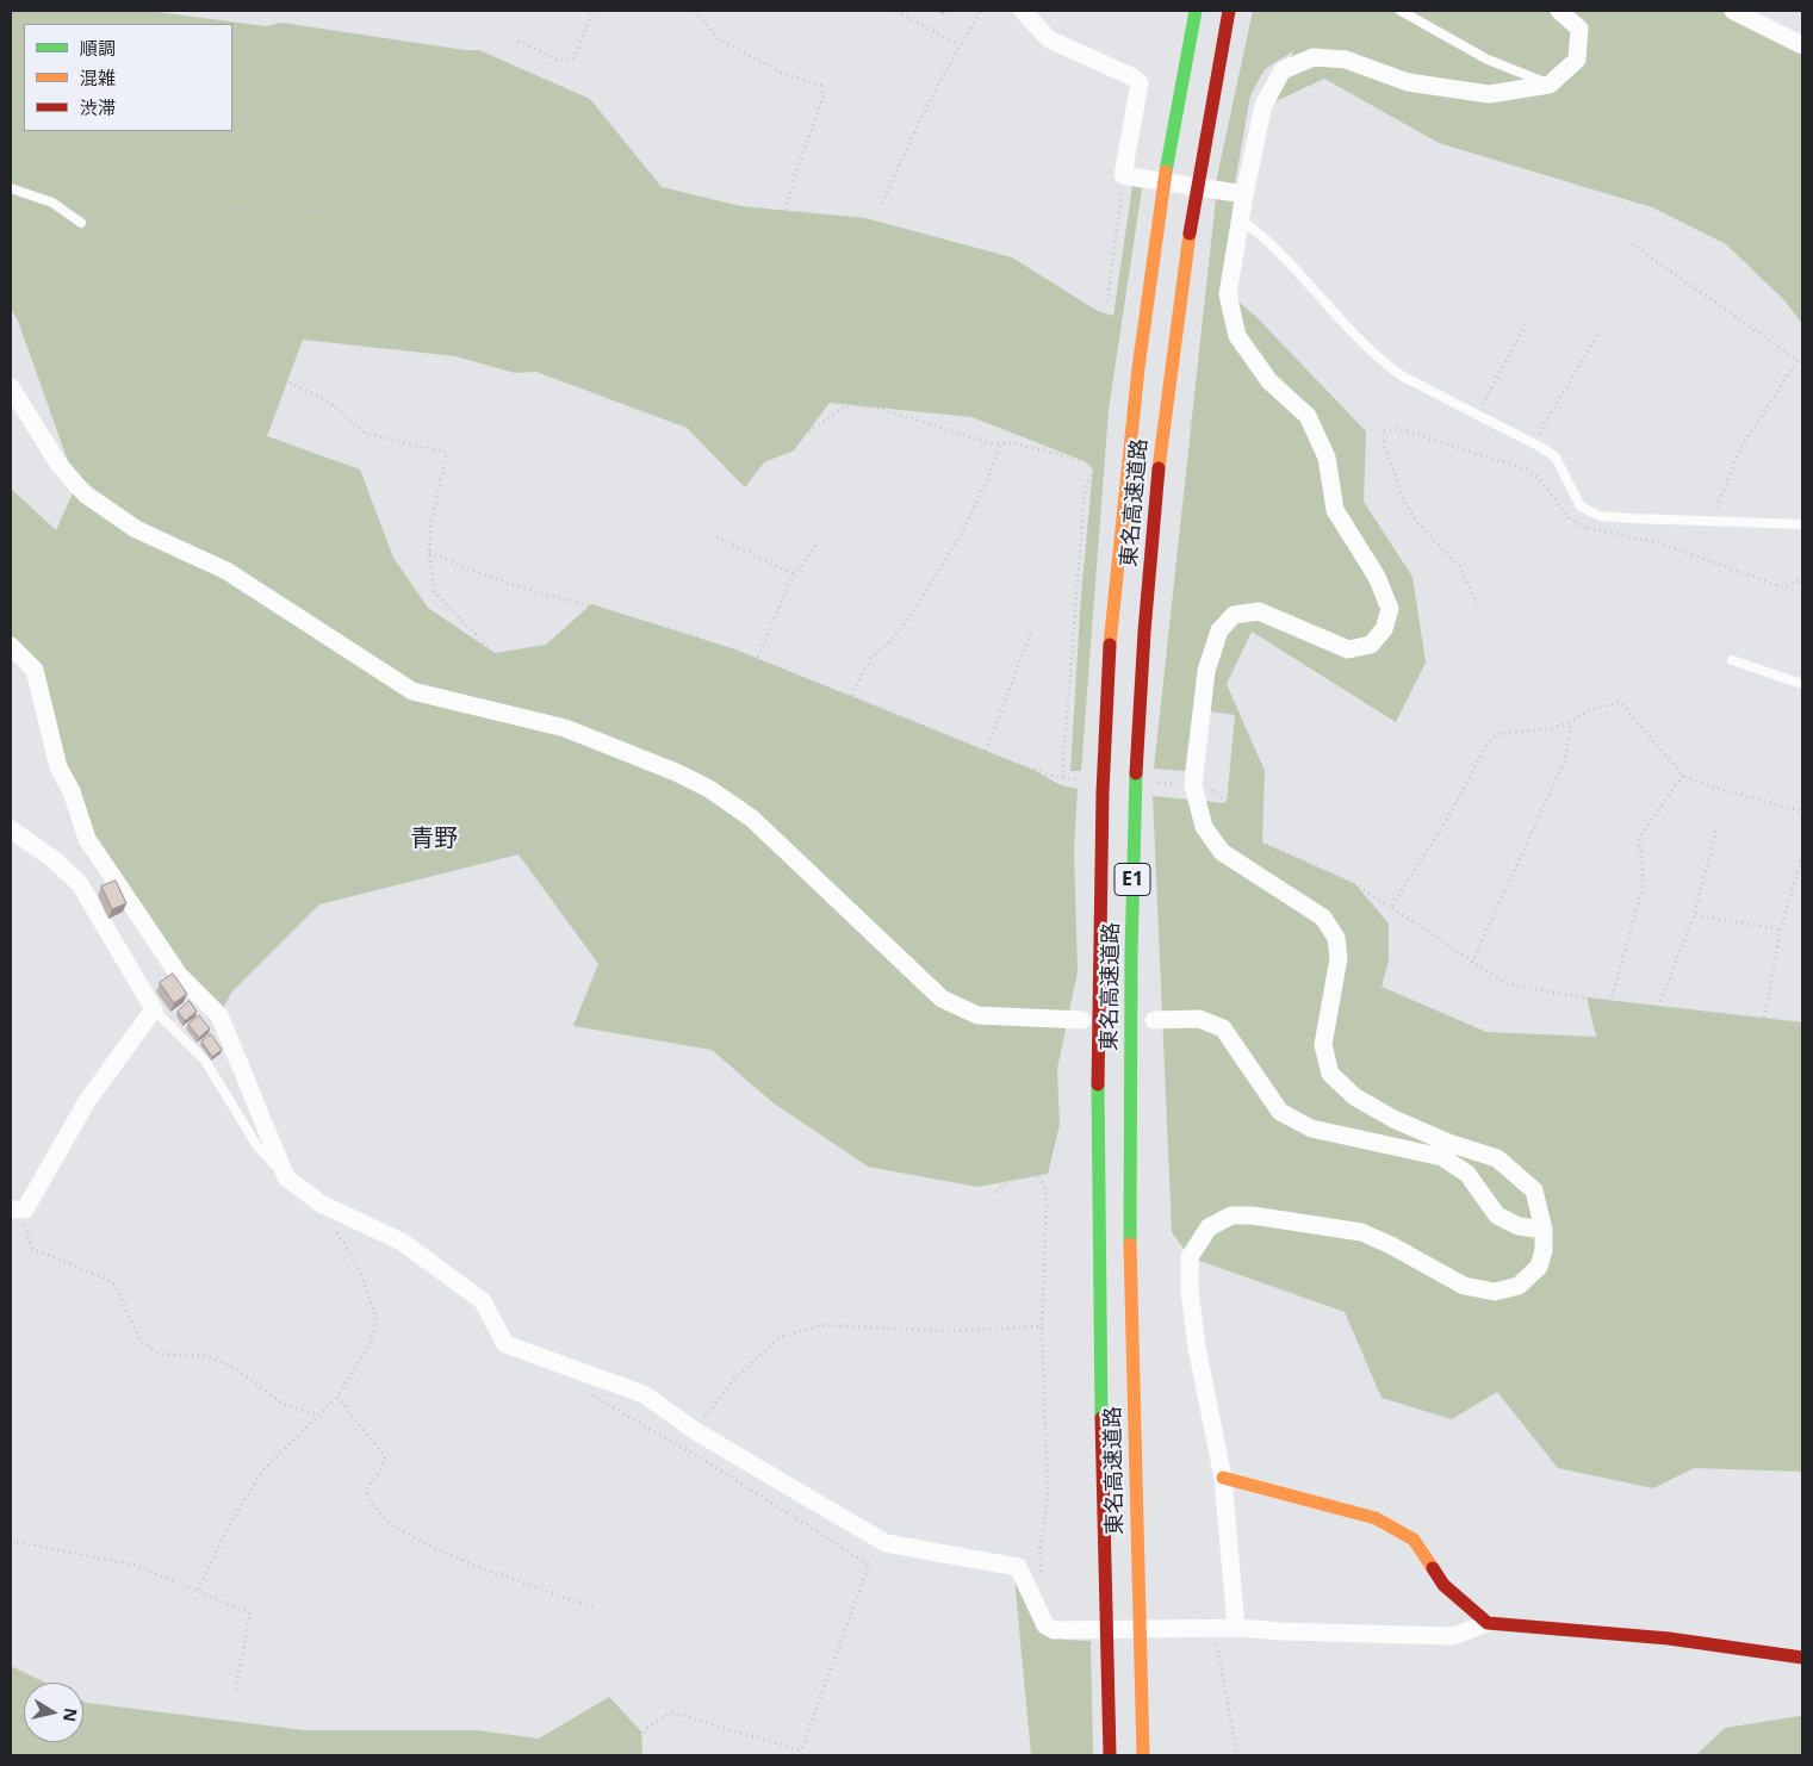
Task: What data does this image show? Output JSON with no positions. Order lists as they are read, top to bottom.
{
  "streets": {
    "main road": ["東名高速道路", "E1"]
  },
  "districts": ["青野"],
  "legend": ["順調", "混雑", "渋滞"],
  "north": "right"
}
